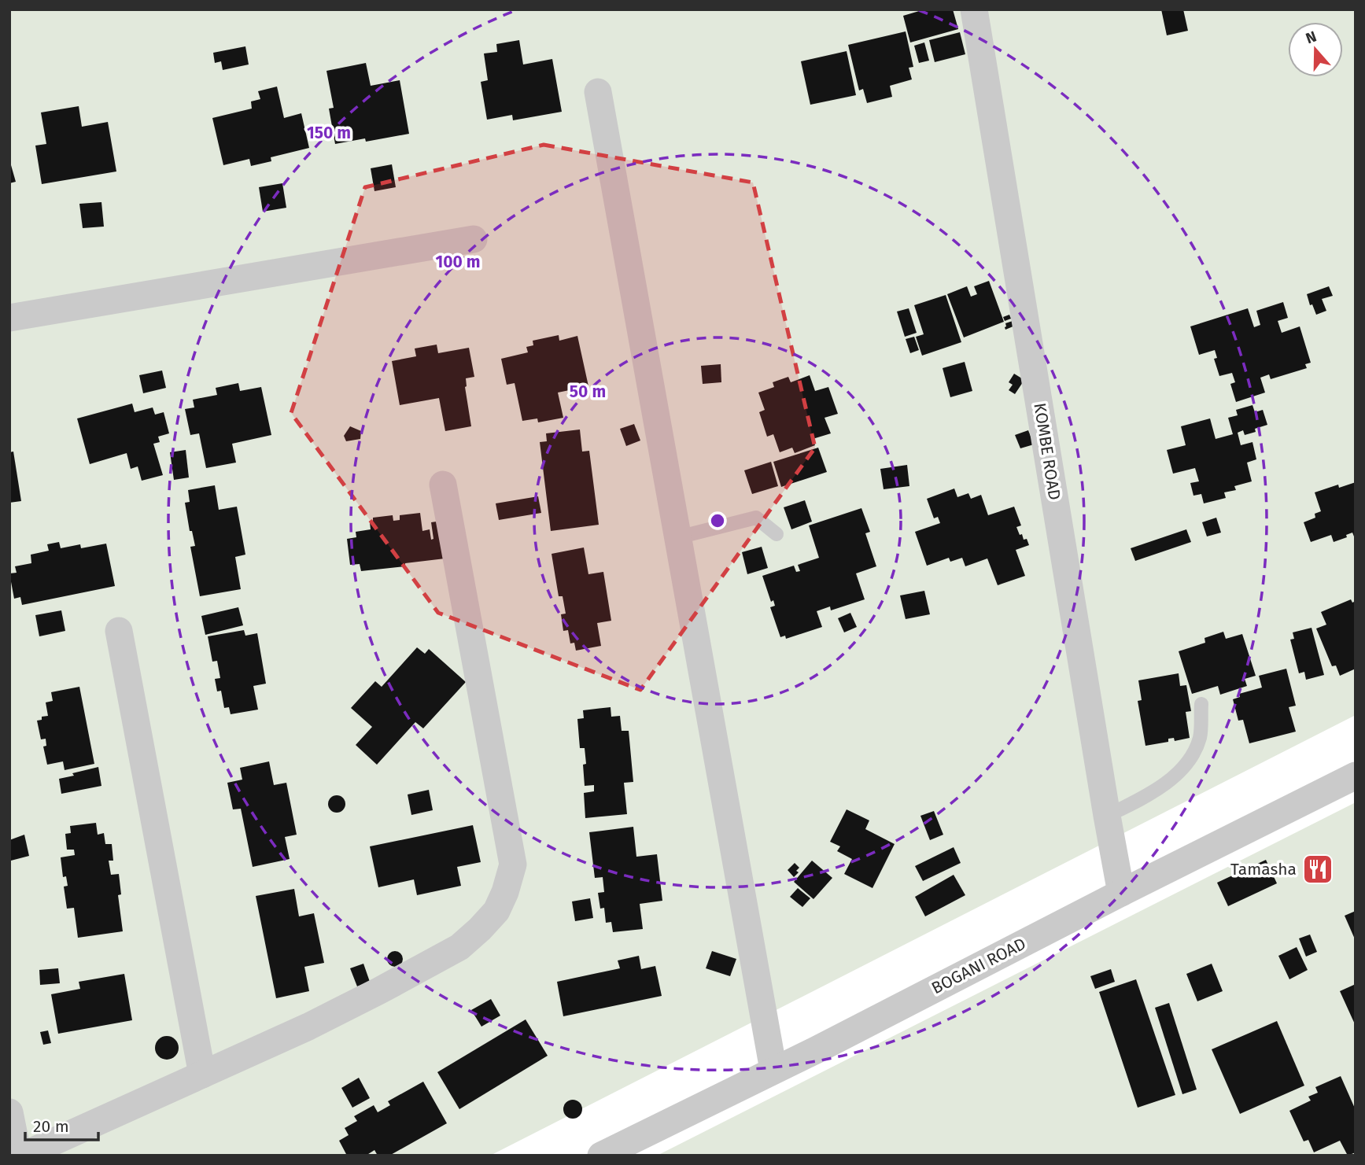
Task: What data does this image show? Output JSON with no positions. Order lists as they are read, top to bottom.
{
  "streets": {
    "street": ["KOMBE ROAD", "BOGANI ROAD"]
  },
  "crossings": [
    ["KOMBE ROAD", "BOGANI ROAD"]
  ],
  "places": {
    "restaurant": ["Tamasha"]
  },
  "scale_bar": "20 m",
  "north": "top",
  "rings": ["150 m", "100 m", "50 m"]
}
